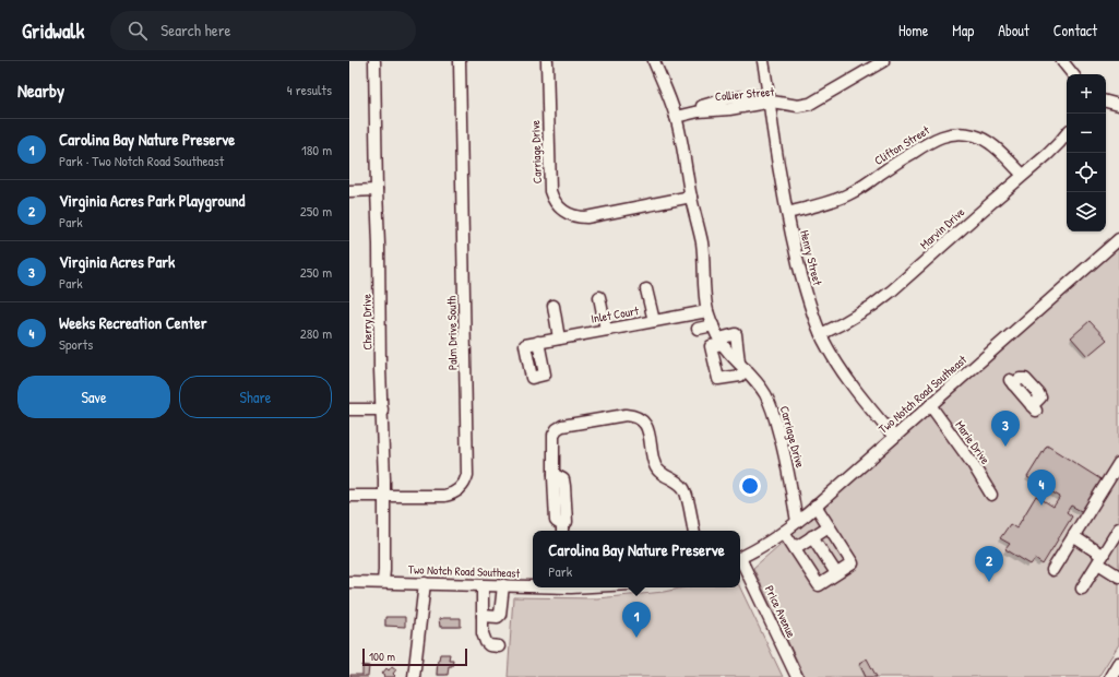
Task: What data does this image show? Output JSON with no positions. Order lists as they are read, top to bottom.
{
  "streets": {
    "street": [
      "Collier Street",
      "Clifton Street",
      "Carriage Drive",
      "Marvin Drive",
      "Henry Street",
      "Inlet Court",
      "Cherry Drive",
      "Palm Drive South",
      "Two Notch Road Southeast",
      "Marie Drive",
      "Price Avenue"
    ]
  },
  "crossings": [
    ["Collier Street", "Carriage Drive"],
    ["Collier Street", "Henry Street"],
    ["Clifton Street", "Marvin Drive"],
    ["Clifton Street", "Henry Street"],
    ["Carriage Drive", "Inlet Court"],
    ["Carriage Drive", "Two Notch Road Southeast"],
    ["Marvin Drive", "Henry Street"],
    ["Henry Street", "Two Notch Road Southeast"],
    ["Cherry Drive", "Palm Drive South"],
    ["Cherry Drive", "Two Notch Road Southeast"],
    ["Two Notch Road Southeast", "Marie Drive"]
  ],
  "scale_bar": "100 m",
  "page": {
    "header": "Gridwalk",
    "search": "Search here",
    "nav": [
      "Home",
      "Map",
      "About",
      "Contact"
    ],
    "heading": ["Nearby", "4 results"],
    "map_buttons": ["+", "−"],
    "list": [
      {
        "mark": "1",
        "name": "Carolina Bay Nature Preserve",
        "note": "Park · Two Notch Road Southeast",
        "value": "180 m"
      },
      {
        "mark": "2",
        "name": "Virginia Acres Park Playground",
        "note": "Park",
        "value": "250 m"
      },
      {
        "mark": "3",
        "name": "Virginia Acres Park",
        "note": "Park",
        "value": "250 m"
      },
      {
        "mark": "4",
        "name": "Weeks Recreation Center",
        "note": "Sports",
        "value": "280 m"
      }
    ],
    "buttons": ["Save", "Share"],
    "pins": [
      "3",
      "4",
      "2",
      "1"
    ],
    "popup": ["Carolina Bay Nature Preserve", "Park"],
    "scale": "100 m"
  }
}
